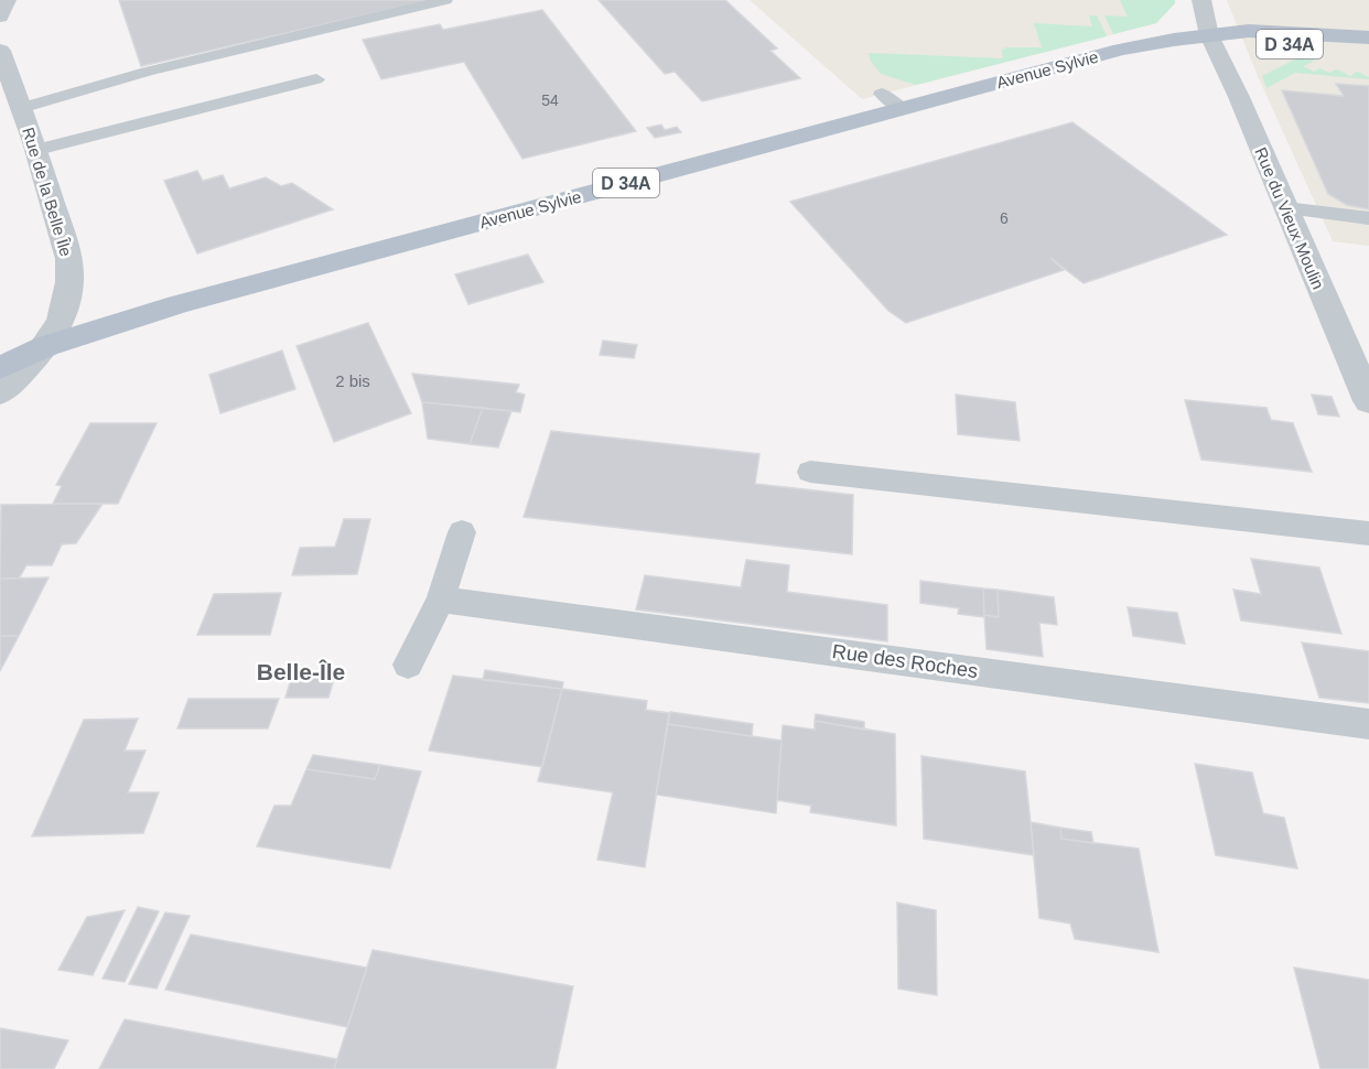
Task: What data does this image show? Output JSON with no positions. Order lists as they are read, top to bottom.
{
  "streets": {
    "main road": ["D 34A", "Avenue Sylvie"],
    "street": ["Rue de la Belle Île", "Rue du Vieux Moulin"],
    "lane": ["Rue des Roches"]
  },
  "crossings": [
    ["D 34A", "Avenue Sylvie"],
    ["D 34A", "Rue de la Belle Île"],
    ["Avenue Sylvie", "Rue de la Belle Île"],
    ["Avenue Sylvie", "Rue du Vieux Moulin"]
  ],
  "districts": ["Belle-Île"],
  "house_numbers": ["54", "6", "2 bis"]
}
